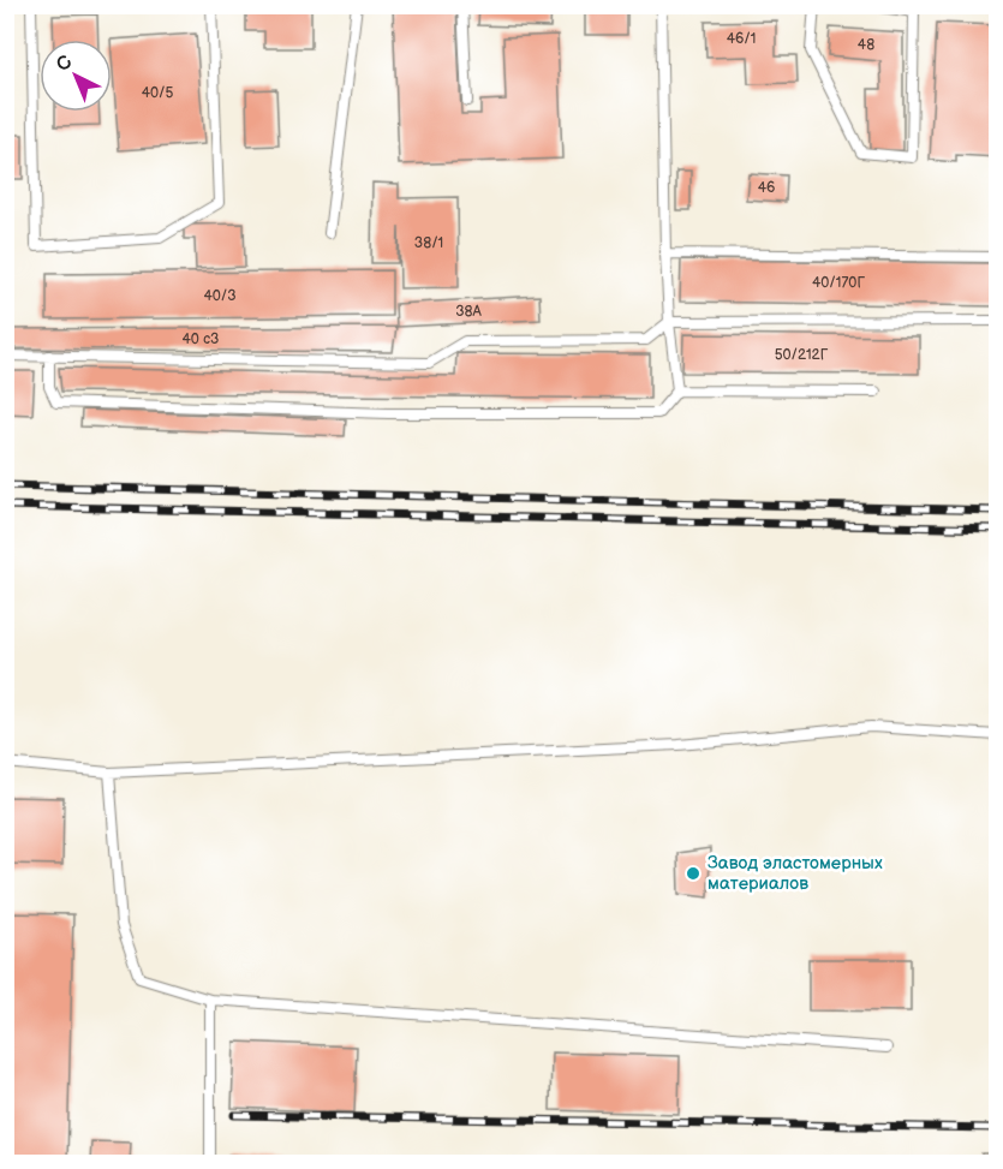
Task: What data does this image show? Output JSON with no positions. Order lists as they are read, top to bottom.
{
  "places": ["Завод эластомерных материалов"],
  "house_numbers": [
    "46/1",
    "48",
    "40/5",
    "46",
    "38/1",
    "40/170Г",
    "40/3",
    "38А",
    "40 с3",
    "50/212Г"
  ],
  "north": "top left"
}
